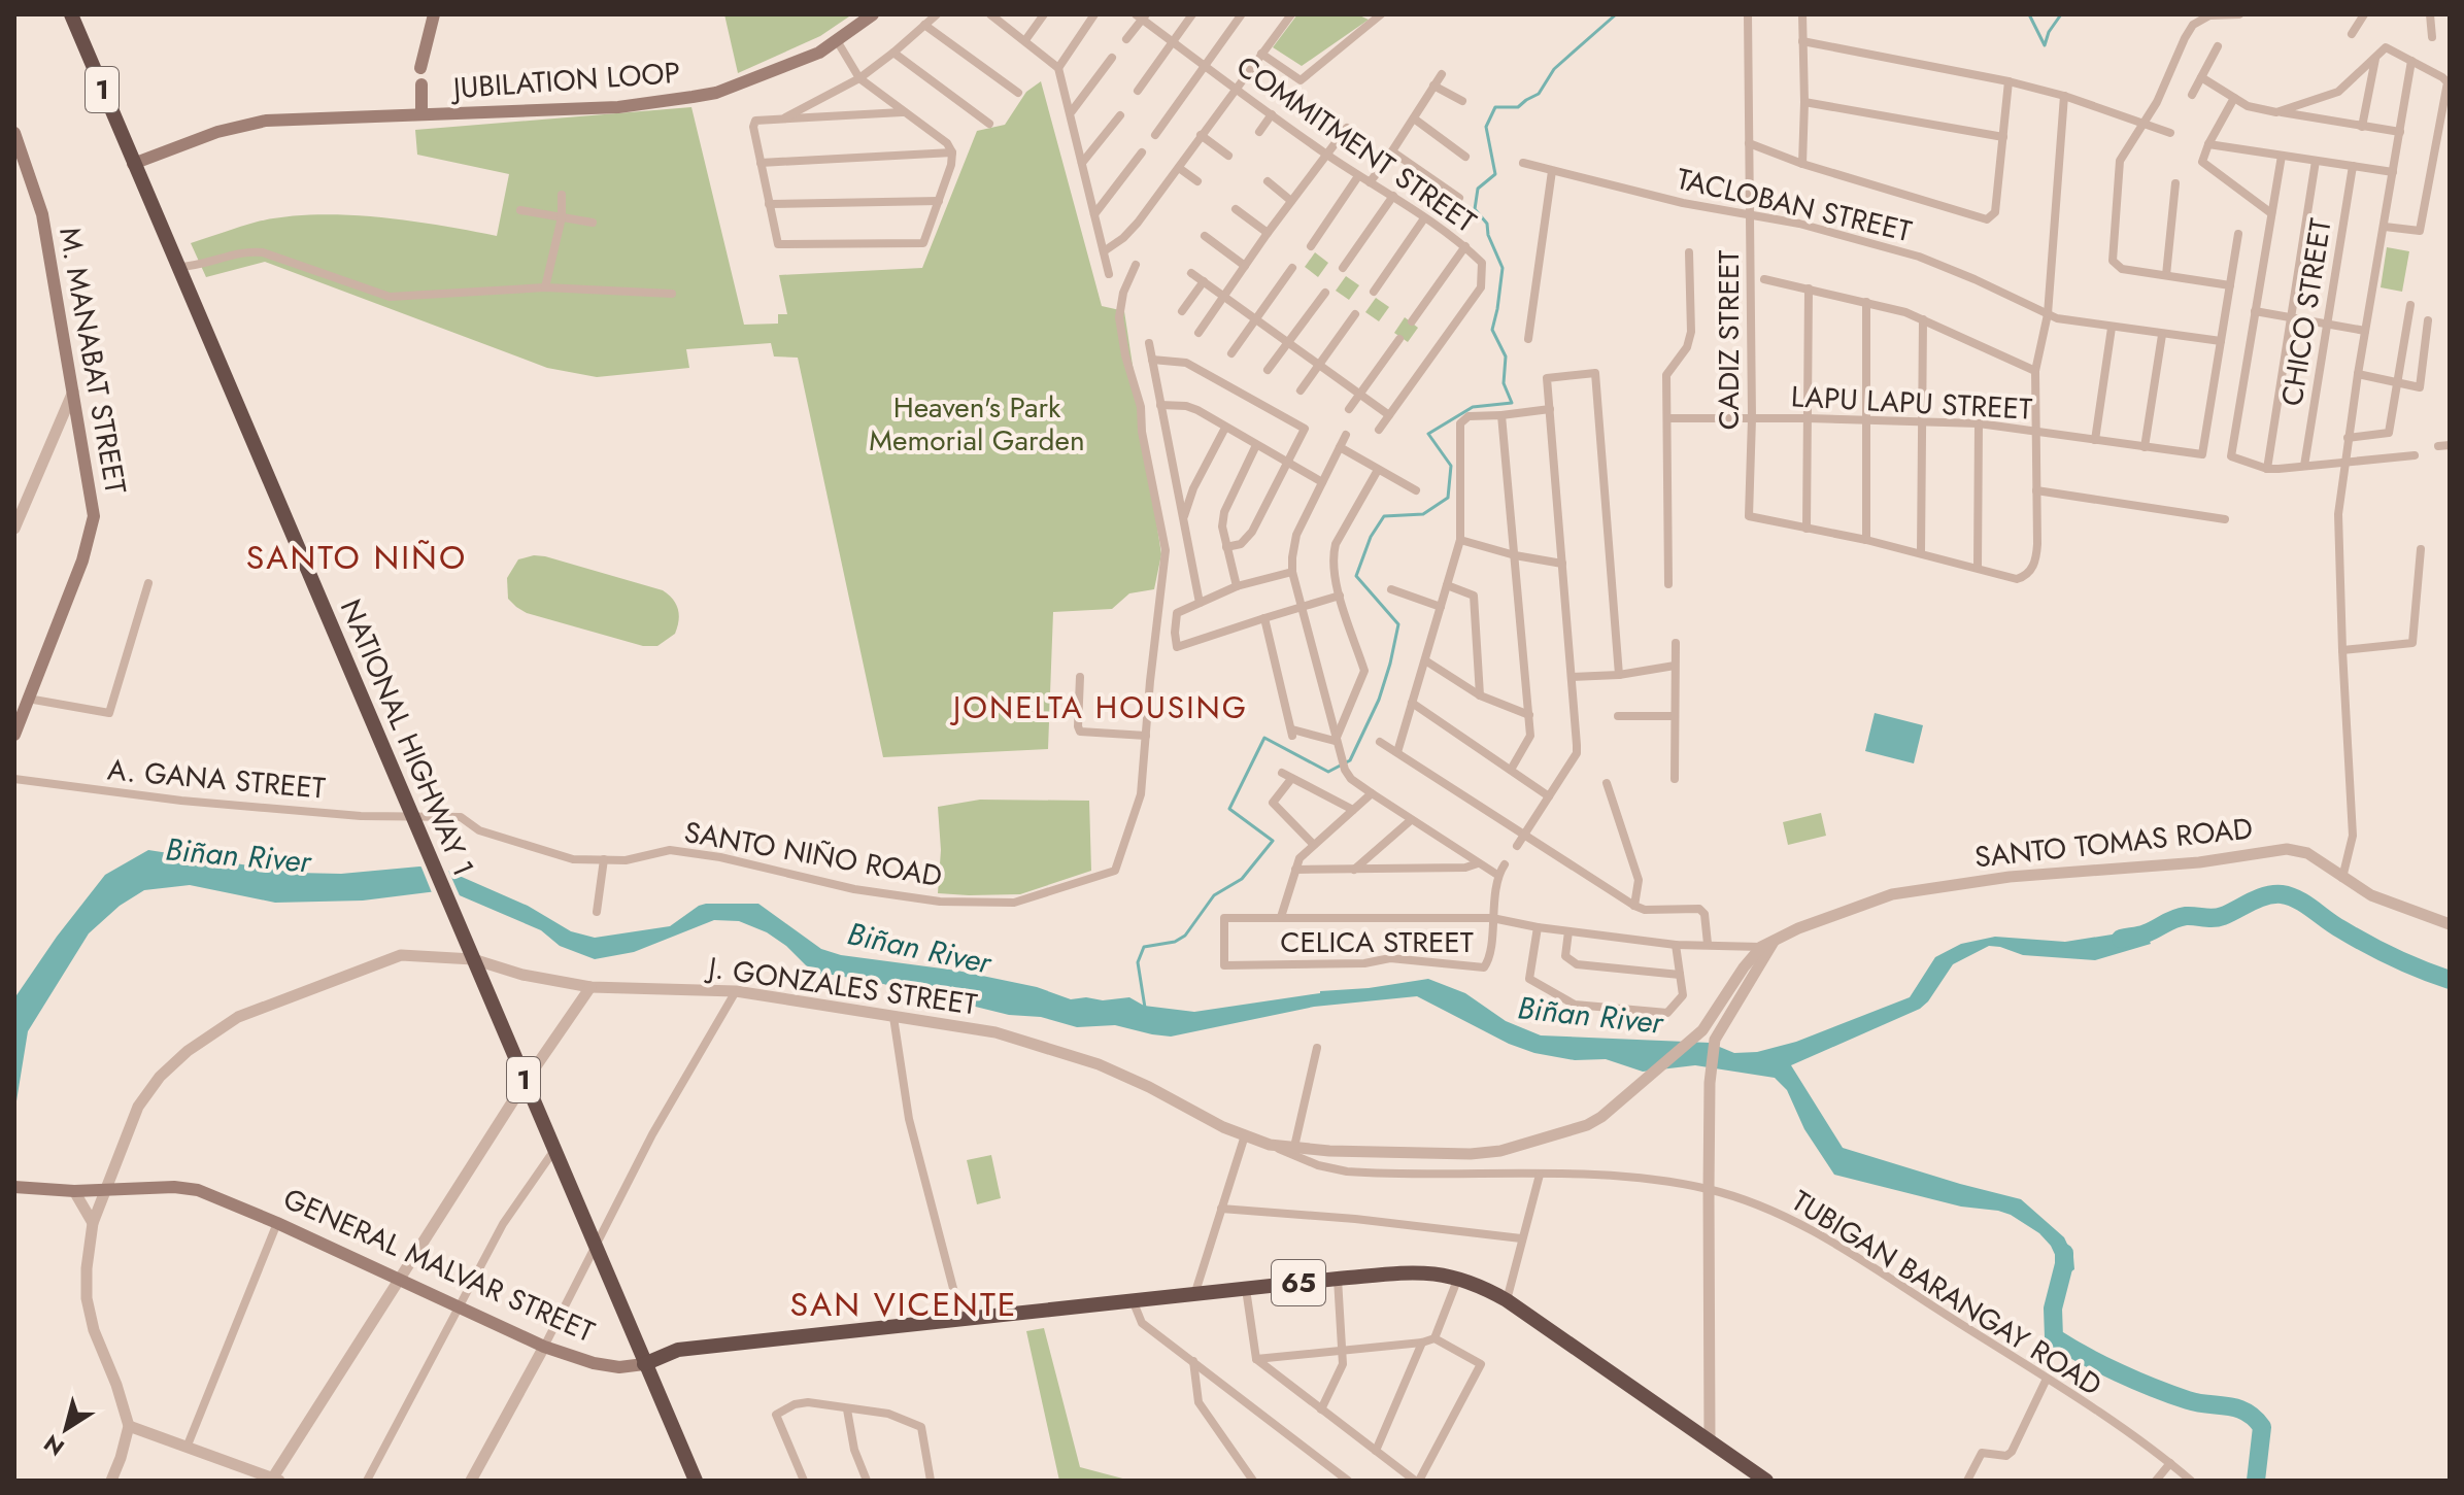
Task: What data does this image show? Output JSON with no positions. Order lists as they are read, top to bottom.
{
  "streets": {
    "highway": [
      "1",
      "NATIONAL HIGHWAY 1",
      "GENERAL MALVAR STREET",
      "65"
    ],
    "main road": ["JUBILATION LOOP", "M. MANABAT STREET"],
    "street": [
      "COMMITMENT STREET",
      "TACLOBAN STREET",
      "CHICO STREET",
      "CADIZ STREET",
      "LAPU LAPU STREET",
      "A. GANA STREET",
      "SANTO TOMAS ROAD",
      "SANTO NIÑO ROAD",
      "CELICA STREET",
      "J. GONZALES STREET",
      "TUBIGAN BARANGAY ROAD"
    ]
  },
  "crossings": [
    ["TACLOBAN STREET", "CADIZ STREET"],
    ["TACLOBAN STREET", "LAPU LAPU STREET"],
    ["CADIZ STREET", "LAPU LAPU STREET"],
    ["NATIONAL HIGHWAY 1", "A. GANA STREET"],
    ["NATIONAL HIGHWAY 1", "SANTO NIÑO ROAD"],
    ["NATIONAL HIGHWAY 1", "J. GONZALES STREET"],
    ["NATIONAL HIGHWAY 1", "GENERAL MALVAR STREET"],
    ["A. GANA STREET", "SANTO NIÑO ROAD"],
    ["SANTO TOMAS ROAD", "J. GONZALES STREET"],
    ["J. GONZALES STREET", "GENERAL MALVAR STREET"],
    ["J. GONZALES STREET", "TUBIGAN BARANGAY ROAD"]
  ],
  "districts": ["SANTO NIÑO", "JONELTA HOUSING", "SAN VICENTE"],
  "water": ["Biñan River"],
  "parks": ["Heaven's Park Memorial Garden"],
  "north": "bottom left"
}
